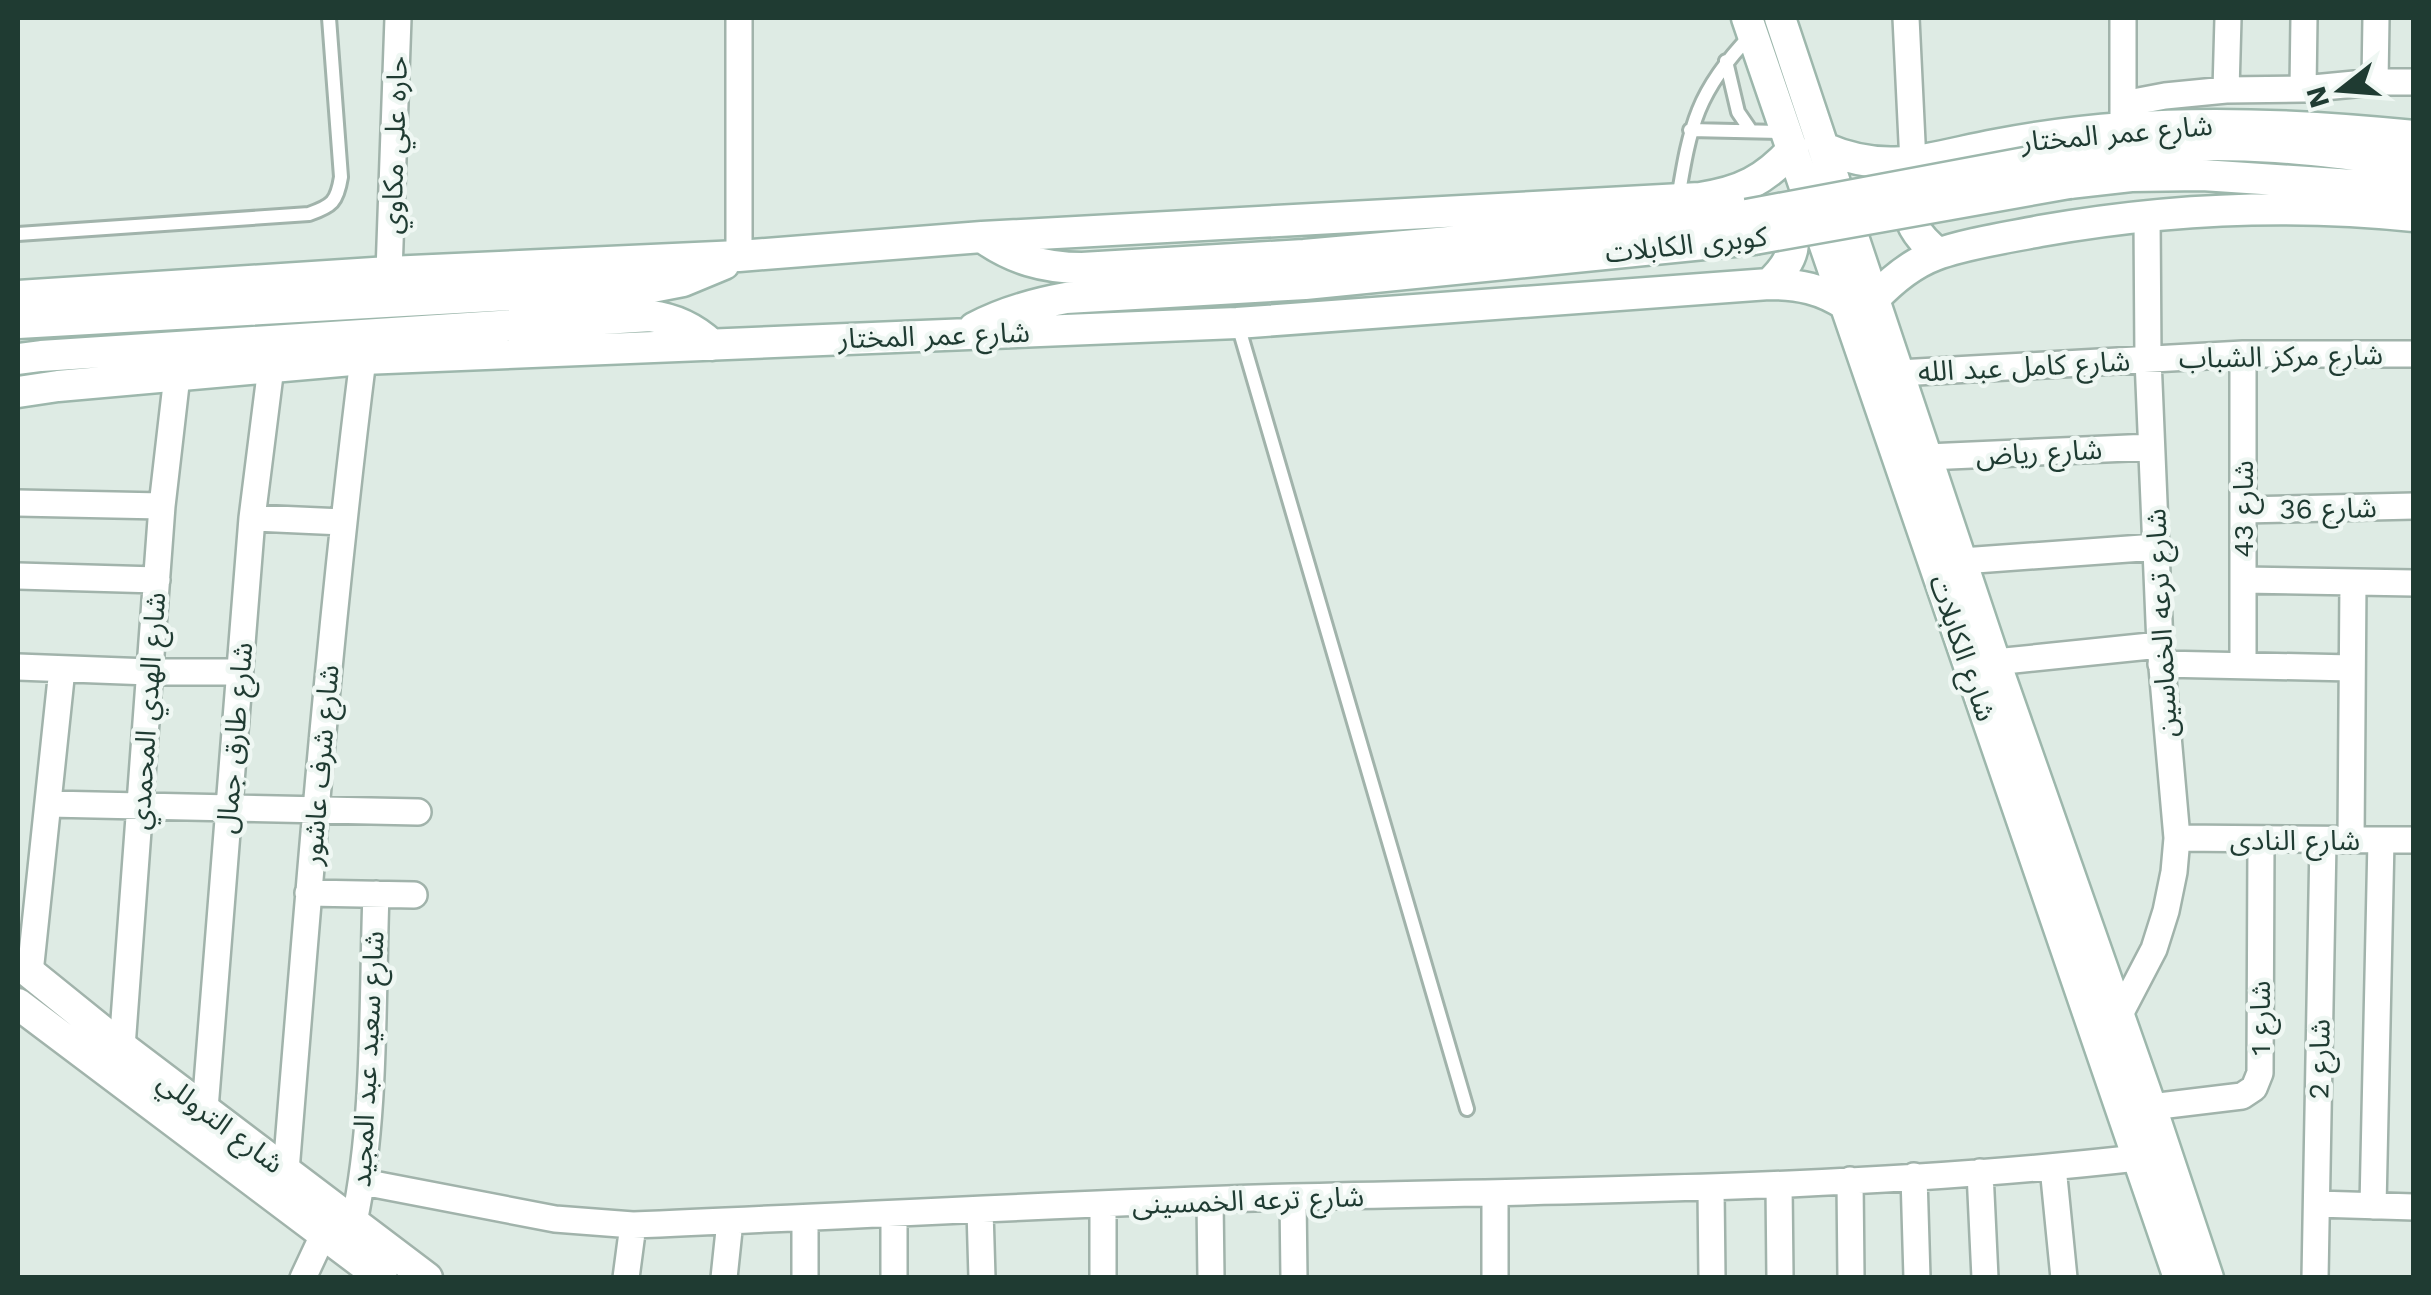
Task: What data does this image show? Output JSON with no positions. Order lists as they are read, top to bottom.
{
  "streets": {
    "main road": [
      "شارع عمر المختار",
      "كوبرى الكابلات",
      "شارع الكابلات",
      "شارع التروللي"
    ],
    "street": [
      "حاره علي مكاوي",
      "شارع مركز الشباب",
      "شارع كامل عبد الله",
      "شارع رياض",
      "شارع 36",
      "شارع 43",
      "شارع ترعه الخماسين",
      "شارع الهدي المحمدي",
      "شارع طارق جمال",
      "شارع شرف عاشور",
      "شارع النادى",
      "شارع 1",
      "شارع سعيد عبد المجيد",
      "شارع 2",
      "شارع ترعه الخمسينى"
    ]
  },
  "crossings": [
    ["شارع عمر المختار", "كوبرى الكابلات"],
    ["شارع عمر المختار", "شارع الكابلات"],
    ["شارع عمر المختار", "شارع الهدي المحمدي"],
    ["شارع عمر المختار", "شارع طارق جمال"],
    ["شارع عمر المختار", "شارع شرف عاشور"],
    ["شارع مركز الشباب", "شارع كامل عبد الله"],
    ["شارع مركز الشباب", "شارع 43"],
    ["شارع مركز الشباب", "شارع ترعه الخماسين"],
    ["شارع كامل عبد الله", "شارع ترعه الخماسين"],
    ["شارع كامل عبد الله", "شارع الكابلات"],
    ["شارع رياض", "شارع ترعه الخماسين"],
    ["شارع رياض", "شارع الكابلات"],
    ["شارع 36", "شارع 43"],
    ["شارع ترعه الخماسين", "شارع الكابلات"],
    ["شارع ترعه الخماسين", "شارع النادى"],
    ["شارع الكابلات", "شارع 1"],
    ["شارع الكابلات", "شارع ترعه الخمسينى"],
    ["شارع الهدي المحمدي", "شارع التروللي"],
    ["شارع طارق جمال", "شارع التروللي"],
    ["شارع شرف عاشور", "شارع التروللي"],
    ["شارع النادى", "شارع 1"],
    ["شارع النادى", "شارع 2"],
    ["شارع سعيد عبد المجيد", "شارع التروللي"],
    ["شارع سعيد عبد المجيد", "شارع ترعه الخمسينى"]
  ],
  "north": "left"
}
